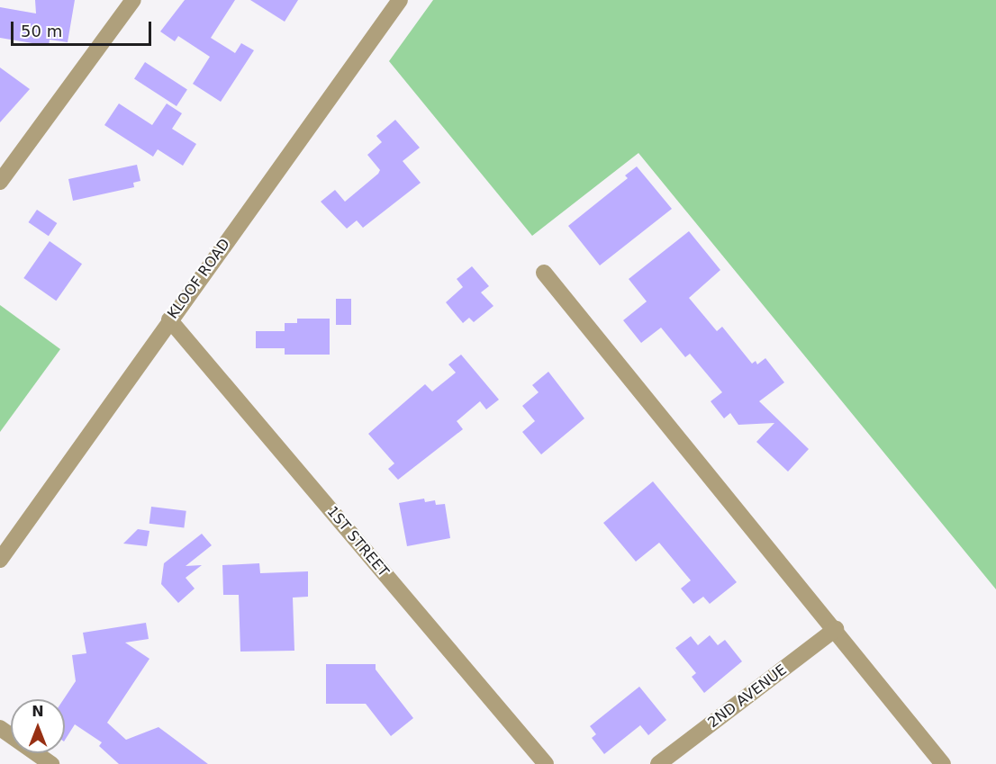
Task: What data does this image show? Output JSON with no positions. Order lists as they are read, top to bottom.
{
  "streets": {
    "street": ["KLOOF ROAD", "1ST STREET", "2ND AVENUE"]
  },
  "crossings": [
    ["KLOOF ROAD", "1ST STREET"]
  ],
  "scale_bar": "50 m",
  "north": "top"
}
